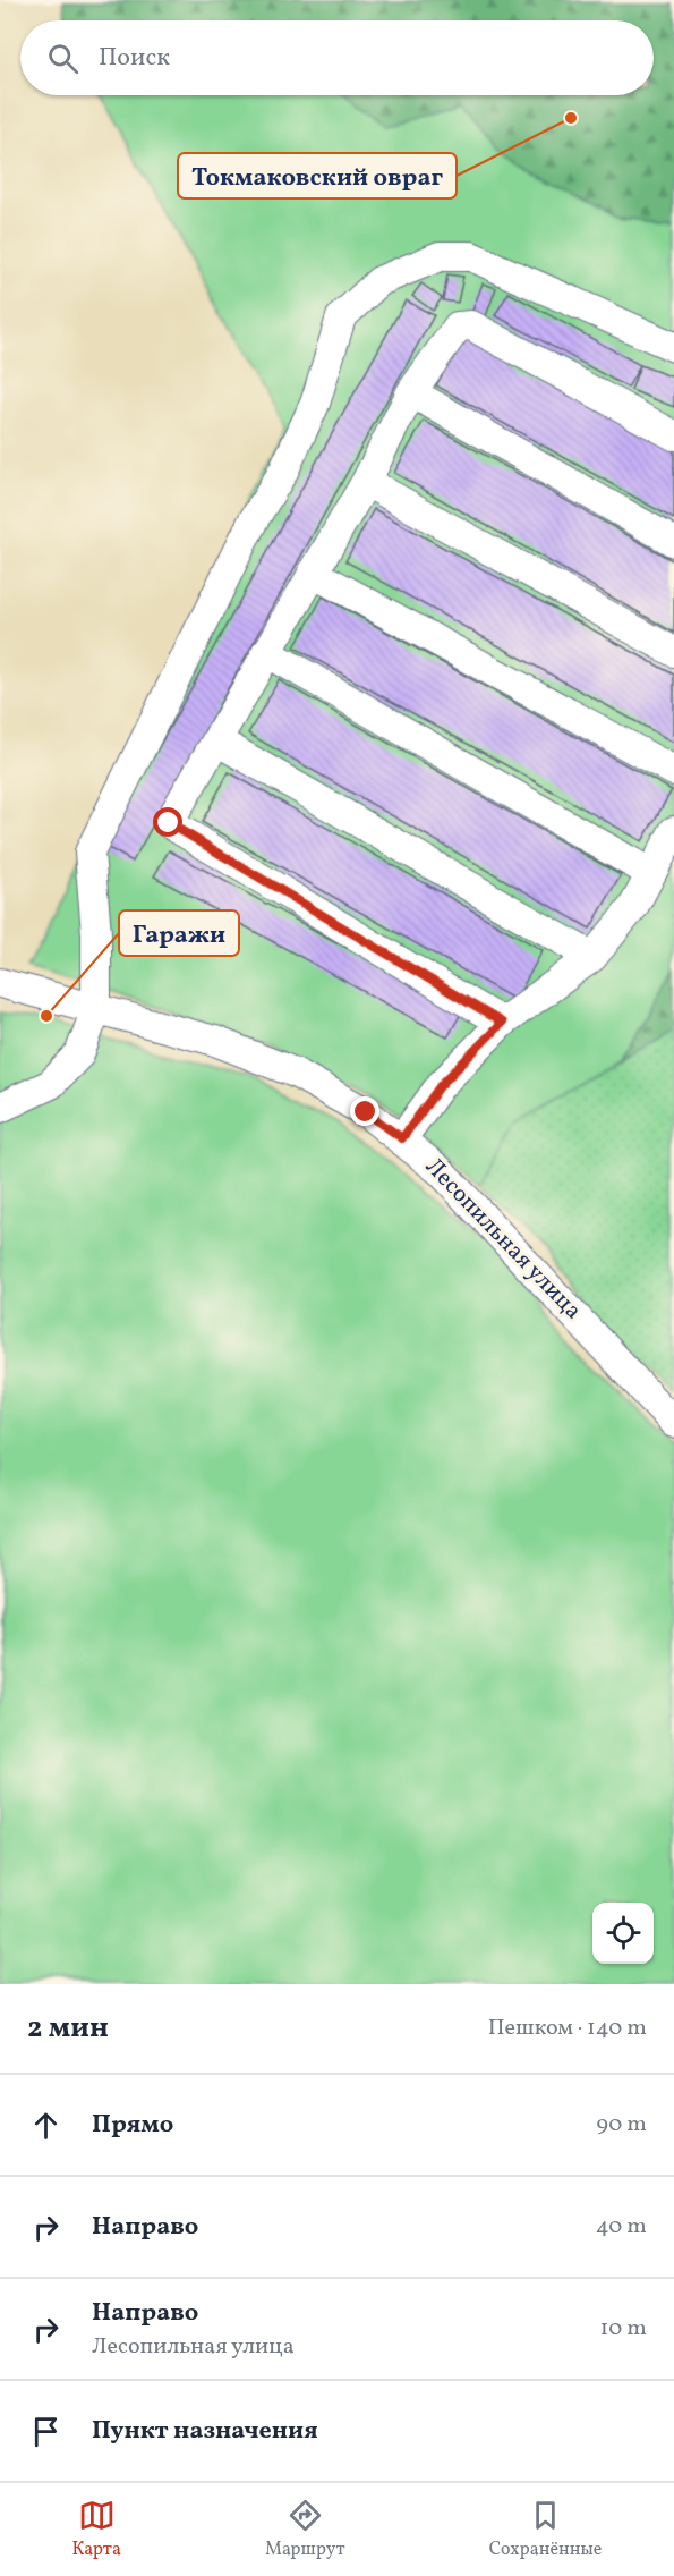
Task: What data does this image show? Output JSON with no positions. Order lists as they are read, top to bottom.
{
  "streets": {
    "street": ["Лесопильная улица"]
  },
  "places": ["Токмаковский овраг", "Гаражи"],
  "page": {
    "search": "Поиск",
    "heading": ["2 мин", "Пешком · 140 m"],
    "list": [
      ["Прямо", "90 m"],
      ["Направо", "40 m"],
      ["Направо", "Лесопильная улица", "10 m"],
      "Пункт назначения"
    ],
    "nav": ["Карта", "Маршрут", "Сохранённые"]
  }
}
